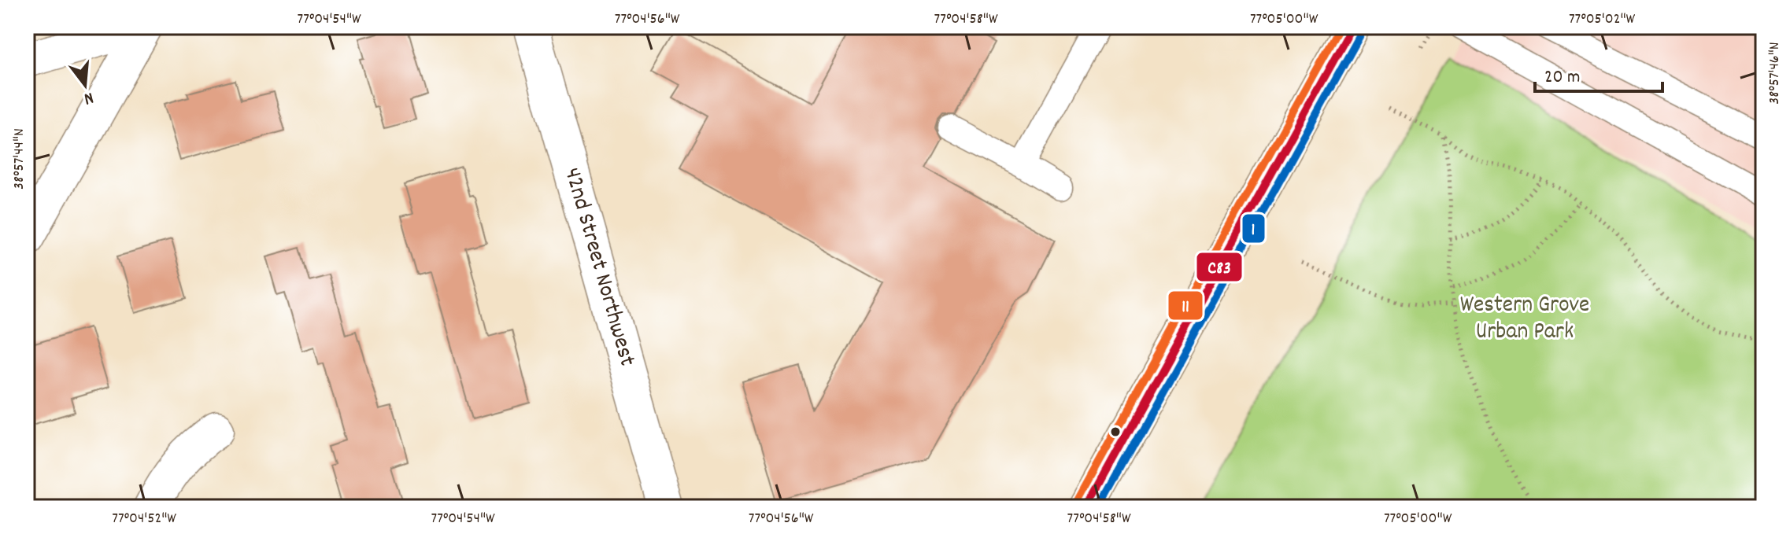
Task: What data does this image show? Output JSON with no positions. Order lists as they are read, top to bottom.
{
  "streets": {
    "street": ["42nd Street Northwest"]
  },
  "parks": ["Western Grove Urban Park"],
  "lines": ["transit line C83", "transit line 11", "transit line 1"],
  "scale_bar": "20 m",
  "north": "bottom",
  "coordinates": [
    "77°04'54\"W",
    "77°04'56\"W",
    "77°04'58\"W",
    "77°05'00\"W",
    "77°05'02\"W",
    "38°57'46\"N",
    "38°57'44\"N",
    "77°04'52\"W"
  ]
}
